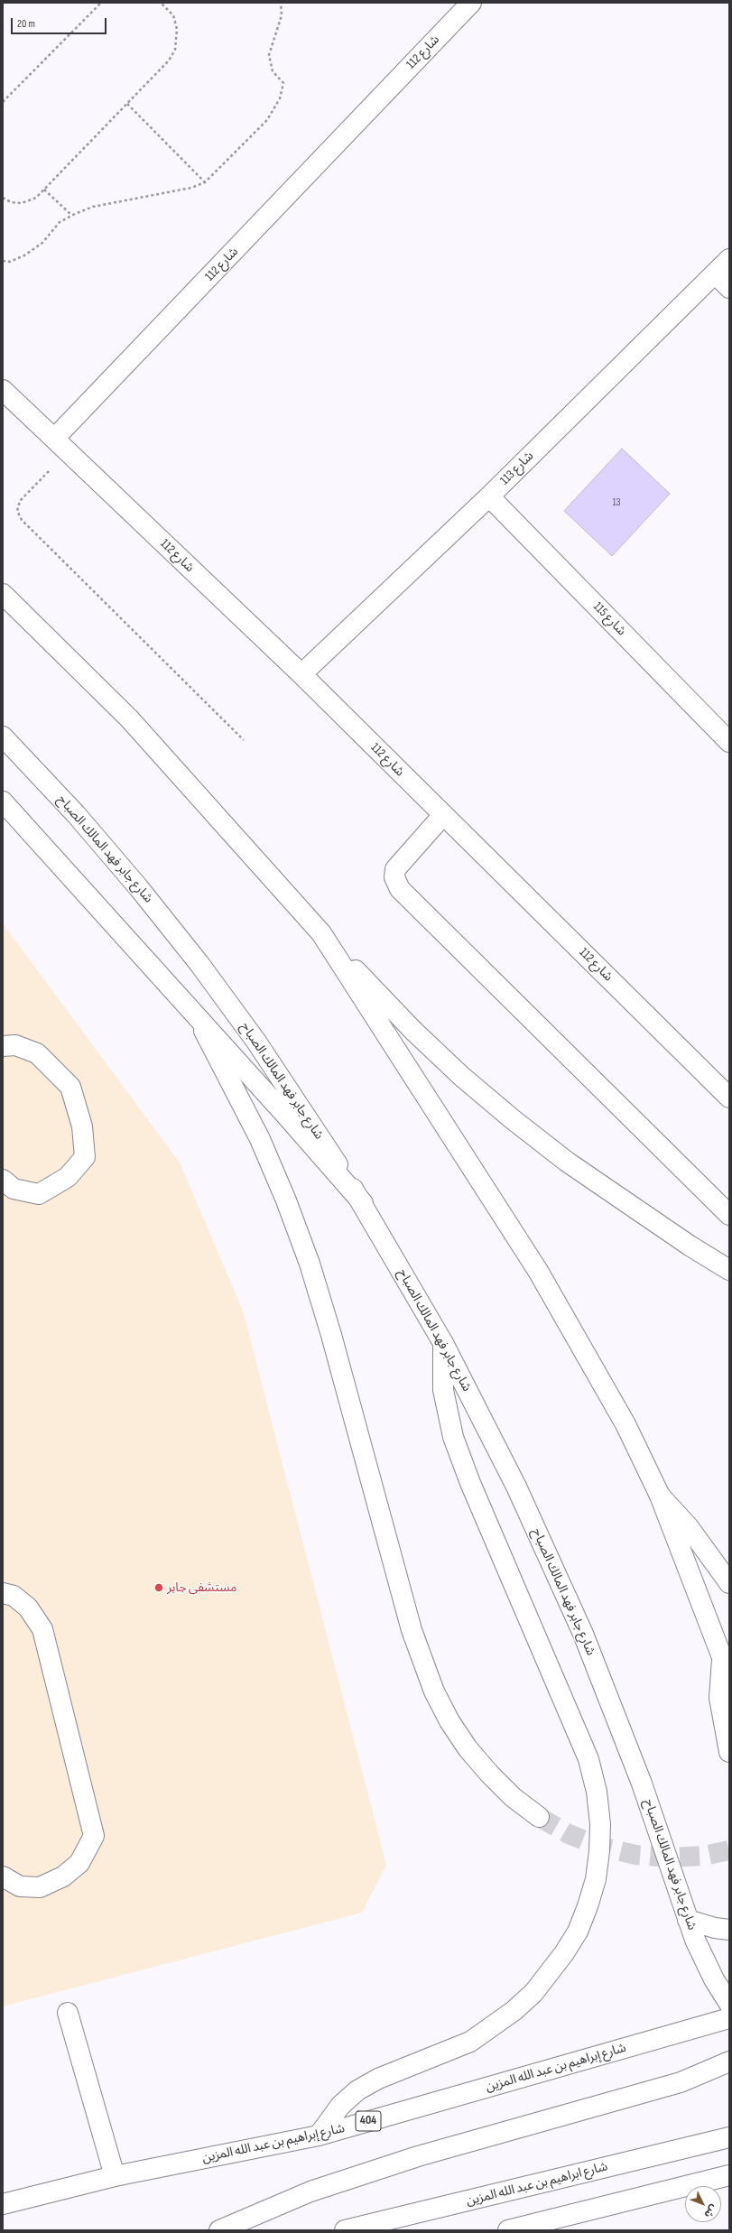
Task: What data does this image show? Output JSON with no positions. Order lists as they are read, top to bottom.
{
  "streets": {
    "main road": [
      "شارع 112",
      "شارع 113",
      "شارع 115",
      "شارع جابر فهد المالك الصباح",
      "شارع إبراهيم بن عبد الله المزين",
      "404",
      "شارع ابراهيم بن عبد الله المزين"
    ]
  },
  "crossings": [
    ["شارع 112", "شارع 113"],
    ["شارع 113", "شارع 115"]
  ],
  "places": ["مستشفى جابر"],
  "house_numbers": ["13"],
  "scale_bar": "20 m",
  "north": "bottom right"
}
